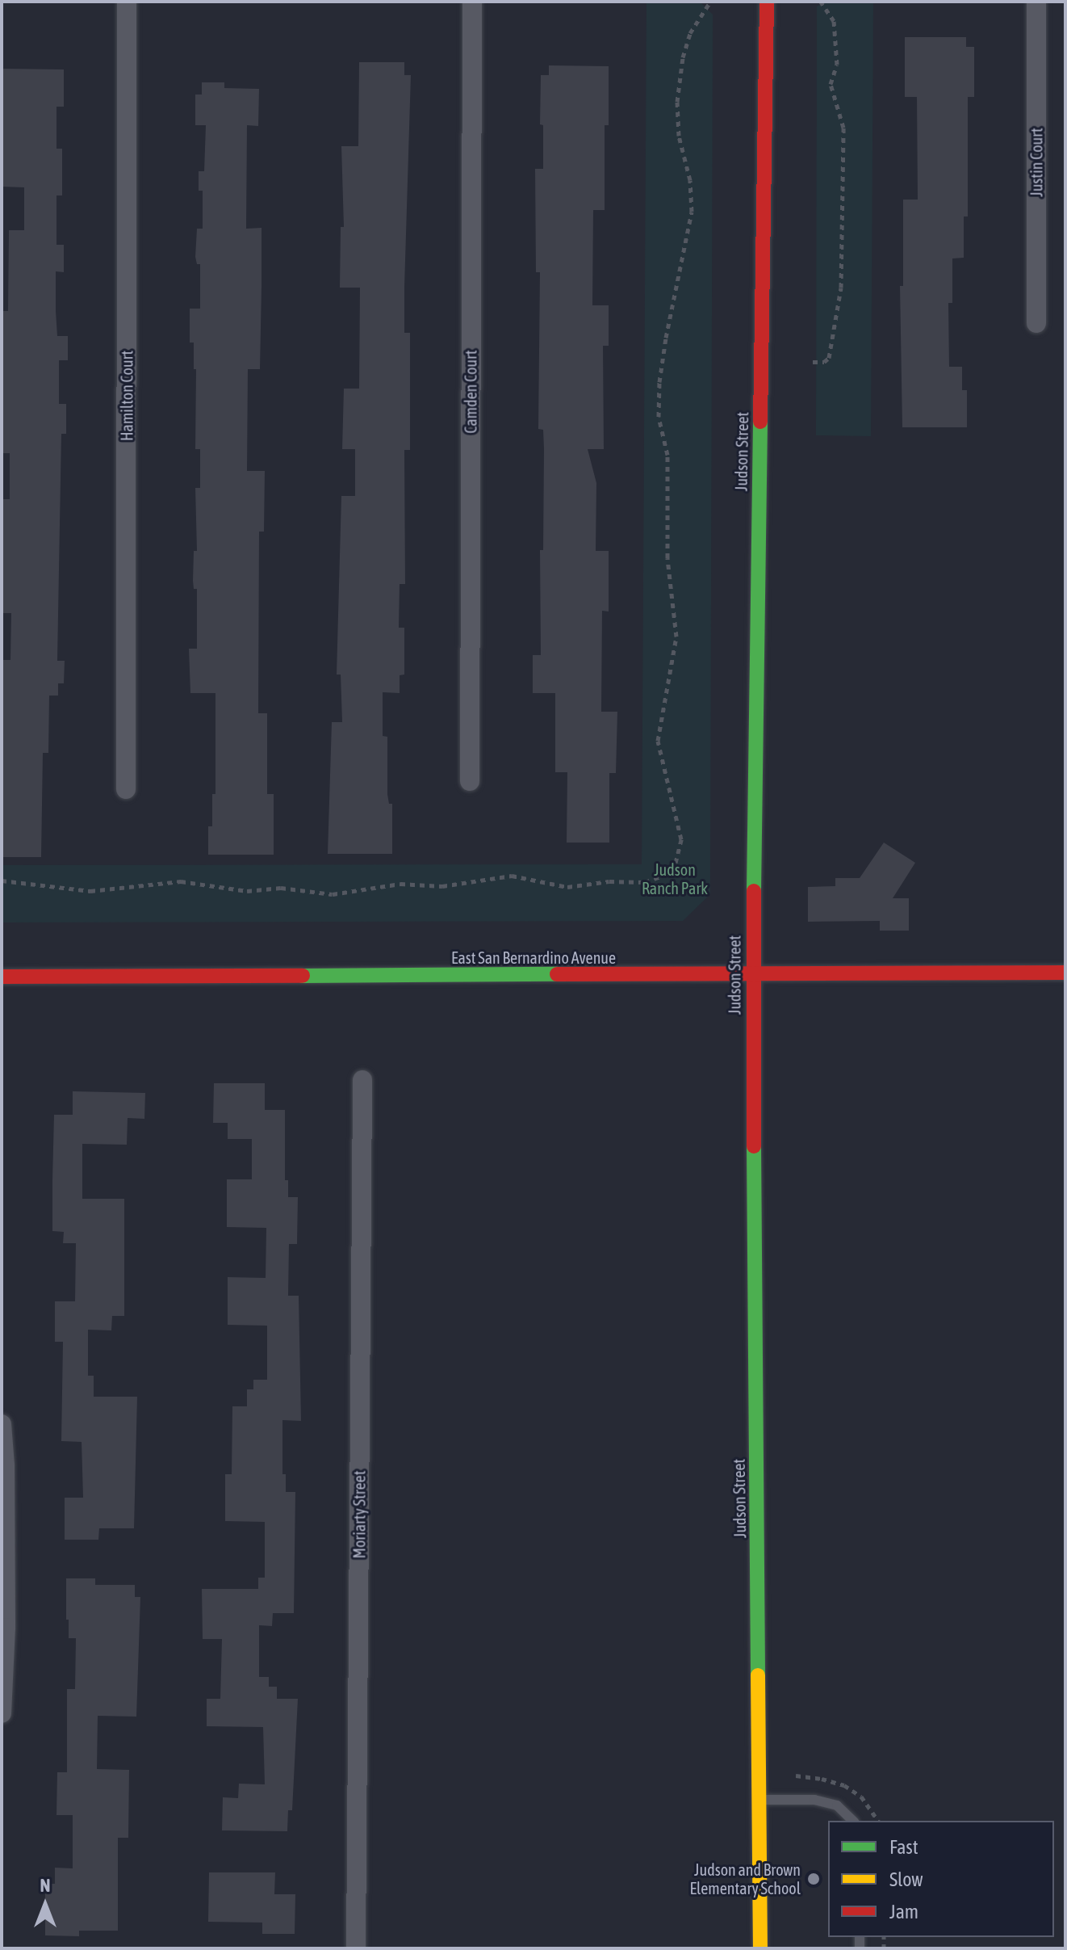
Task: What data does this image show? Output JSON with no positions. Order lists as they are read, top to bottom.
{
  "streets": {
    "street": [
      "Justin Court",
      "Camden Court",
      "Hamilton Court",
      "Judson Street",
      "East San Bernardino Avenue",
      "Moriarty Street"
    ]
  },
  "crossings": [
    ["Judson Street", "East San Bernardino Avenue"]
  ],
  "parks": ["Judson Ranch Park"],
  "places": ["Judson and Brown Elementary School"],
  "legend": ["Fast", "Slow", "Jam"],
  "north": "top"
}
